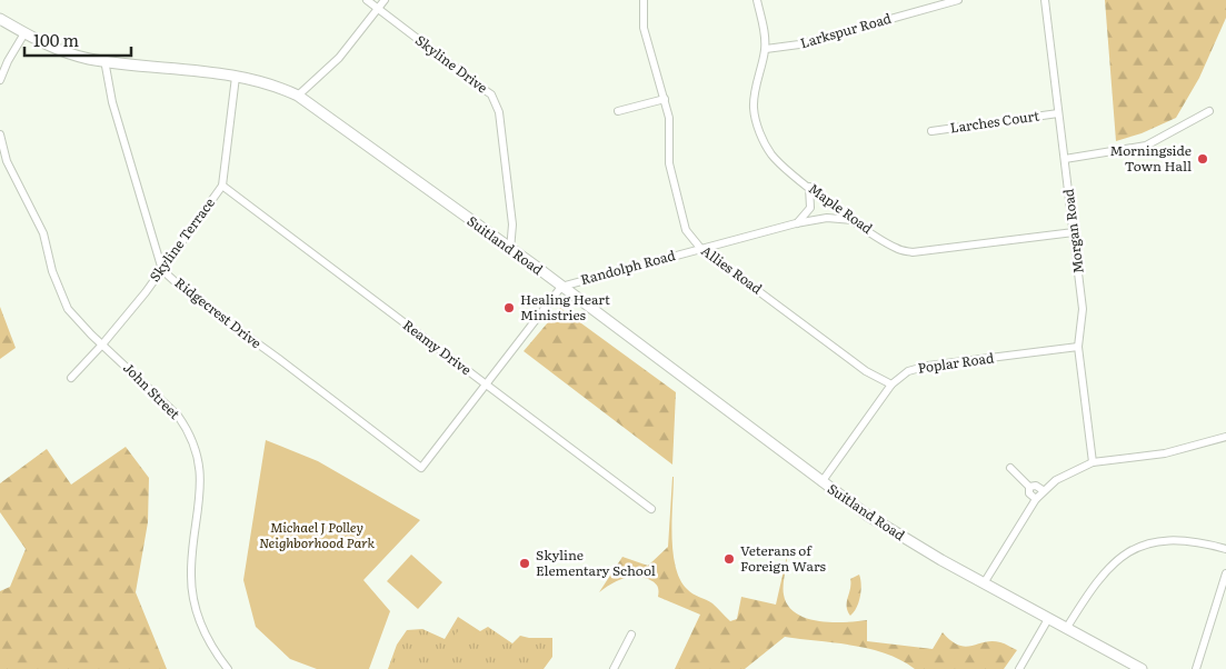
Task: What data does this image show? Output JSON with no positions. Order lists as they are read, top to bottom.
{
  "streets": {
    "main road": ["Suitland Road"],
    "street": [
      "Larkspur Road",
      "Skyline Drive",
      "Larches Court",
      "Maple Road",
      "Morgan Road",
      "Skyline Terrace",
      "Randolph Road",
      "Allies Road",
      "Ridgecrest Drive",
      "Reamy Drive",
      "Poplar Road",
      "John Street"
    ]
  },
  "crossings": [
    ["Larkspur Road", "Maple Road"],
    ["Skyline Drive", "Suitland Road"],
    ["Larches Court", "Morgan Road"],
    ["Maple Road", "Morgan Road"],
    ["Maple Road", "Randolph Road"],
    ["Morgan Road", "Poplar Road"],
    ["Skyline Terrace", "Suitland Road"],
    ["Skyline Terrace", "Ridgecrest Drive"],
    ["Skyline Terrace", "Reamy Drive"],
    ["Skyline Terrace", "John Street"],
    ["Suitland Road", "Randolph Road"],
    ["Suitland Road", "Ridgecrest Drive"],
    ["Suitland Road", "Poplar Road"],
    ["Randolph Road", "Allies Road"],
    ["Allies Road", "Poplar Road"],
    ["Ridgecrest Drive", "Reamy Drive"]
  ],
  "parks": ["Michael J Polley Neighborhood Park"],
  "places": [
    "Morningside Town Hall",
    "Healing Heart Ministries",
    "Veterans of Foreign Wars",
    "Skyline Elementary School"
  ],
  "scale_bar": "100 m"
}
